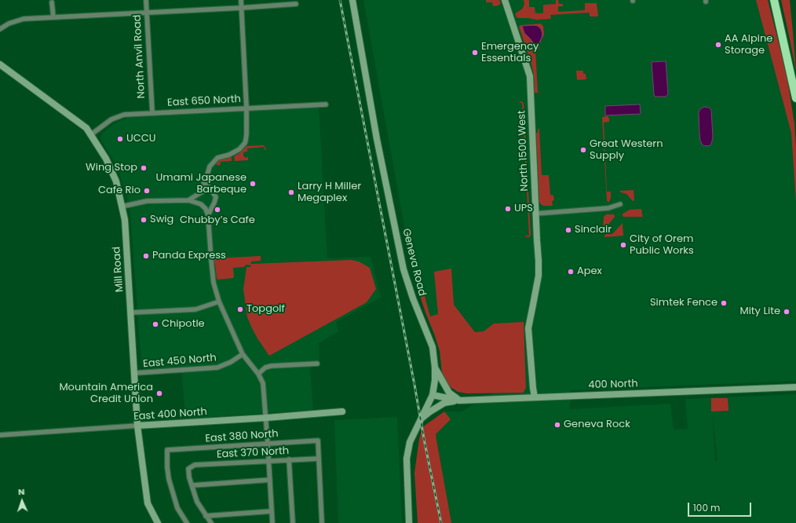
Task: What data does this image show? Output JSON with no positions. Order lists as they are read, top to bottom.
{
  "streets": {
    "main road": [
      "North 1500 West",
      "Geneva Road",
      "Mill Road",
      "400 North",
      "East 400 North"
    ],
    "street": [
      "North Anvil Road",
      "East 650 North",
      "East 450 North",
      "East 380 North",
      "East 370 North"
    ]
  },
  "crossings": [
    ["North Anvil Road", "East 650 North"],
    ["East 650 North", "Mill Road"],
    ["North 1500 West", "400 North"],
    ["Geneva Road", "400 North"],
    ["Mill Road", "East 450 North"],
    ["Mill Road", "East 400 North"],
    ["East 380 North", "East 370 North"]
  ],
  "places": [
    "AA Alpine Storage",
    "Emergency Essentials",
    "UCCU",
    "Great Western Supply",
    "Wing Stop",
    "Umami Japanese Barbeque",
    "Cafe Rio",
    "Larry H Miller Megaplex",
    "UPS",
    "Chubby’s Cafe",
    "Swig",
    "Sinclair",
    "City of Orem Public Works",
    "Panda Express",
    "Apex",
    "Simtek Fence",
    "Topgolf",
    "Mity Lite",
    "Chipotle",
    "Mountain America Credit Union",
    "Geneva Rock"
  ],
  "scale_bar": "100 m",
  "north": "top"
}
